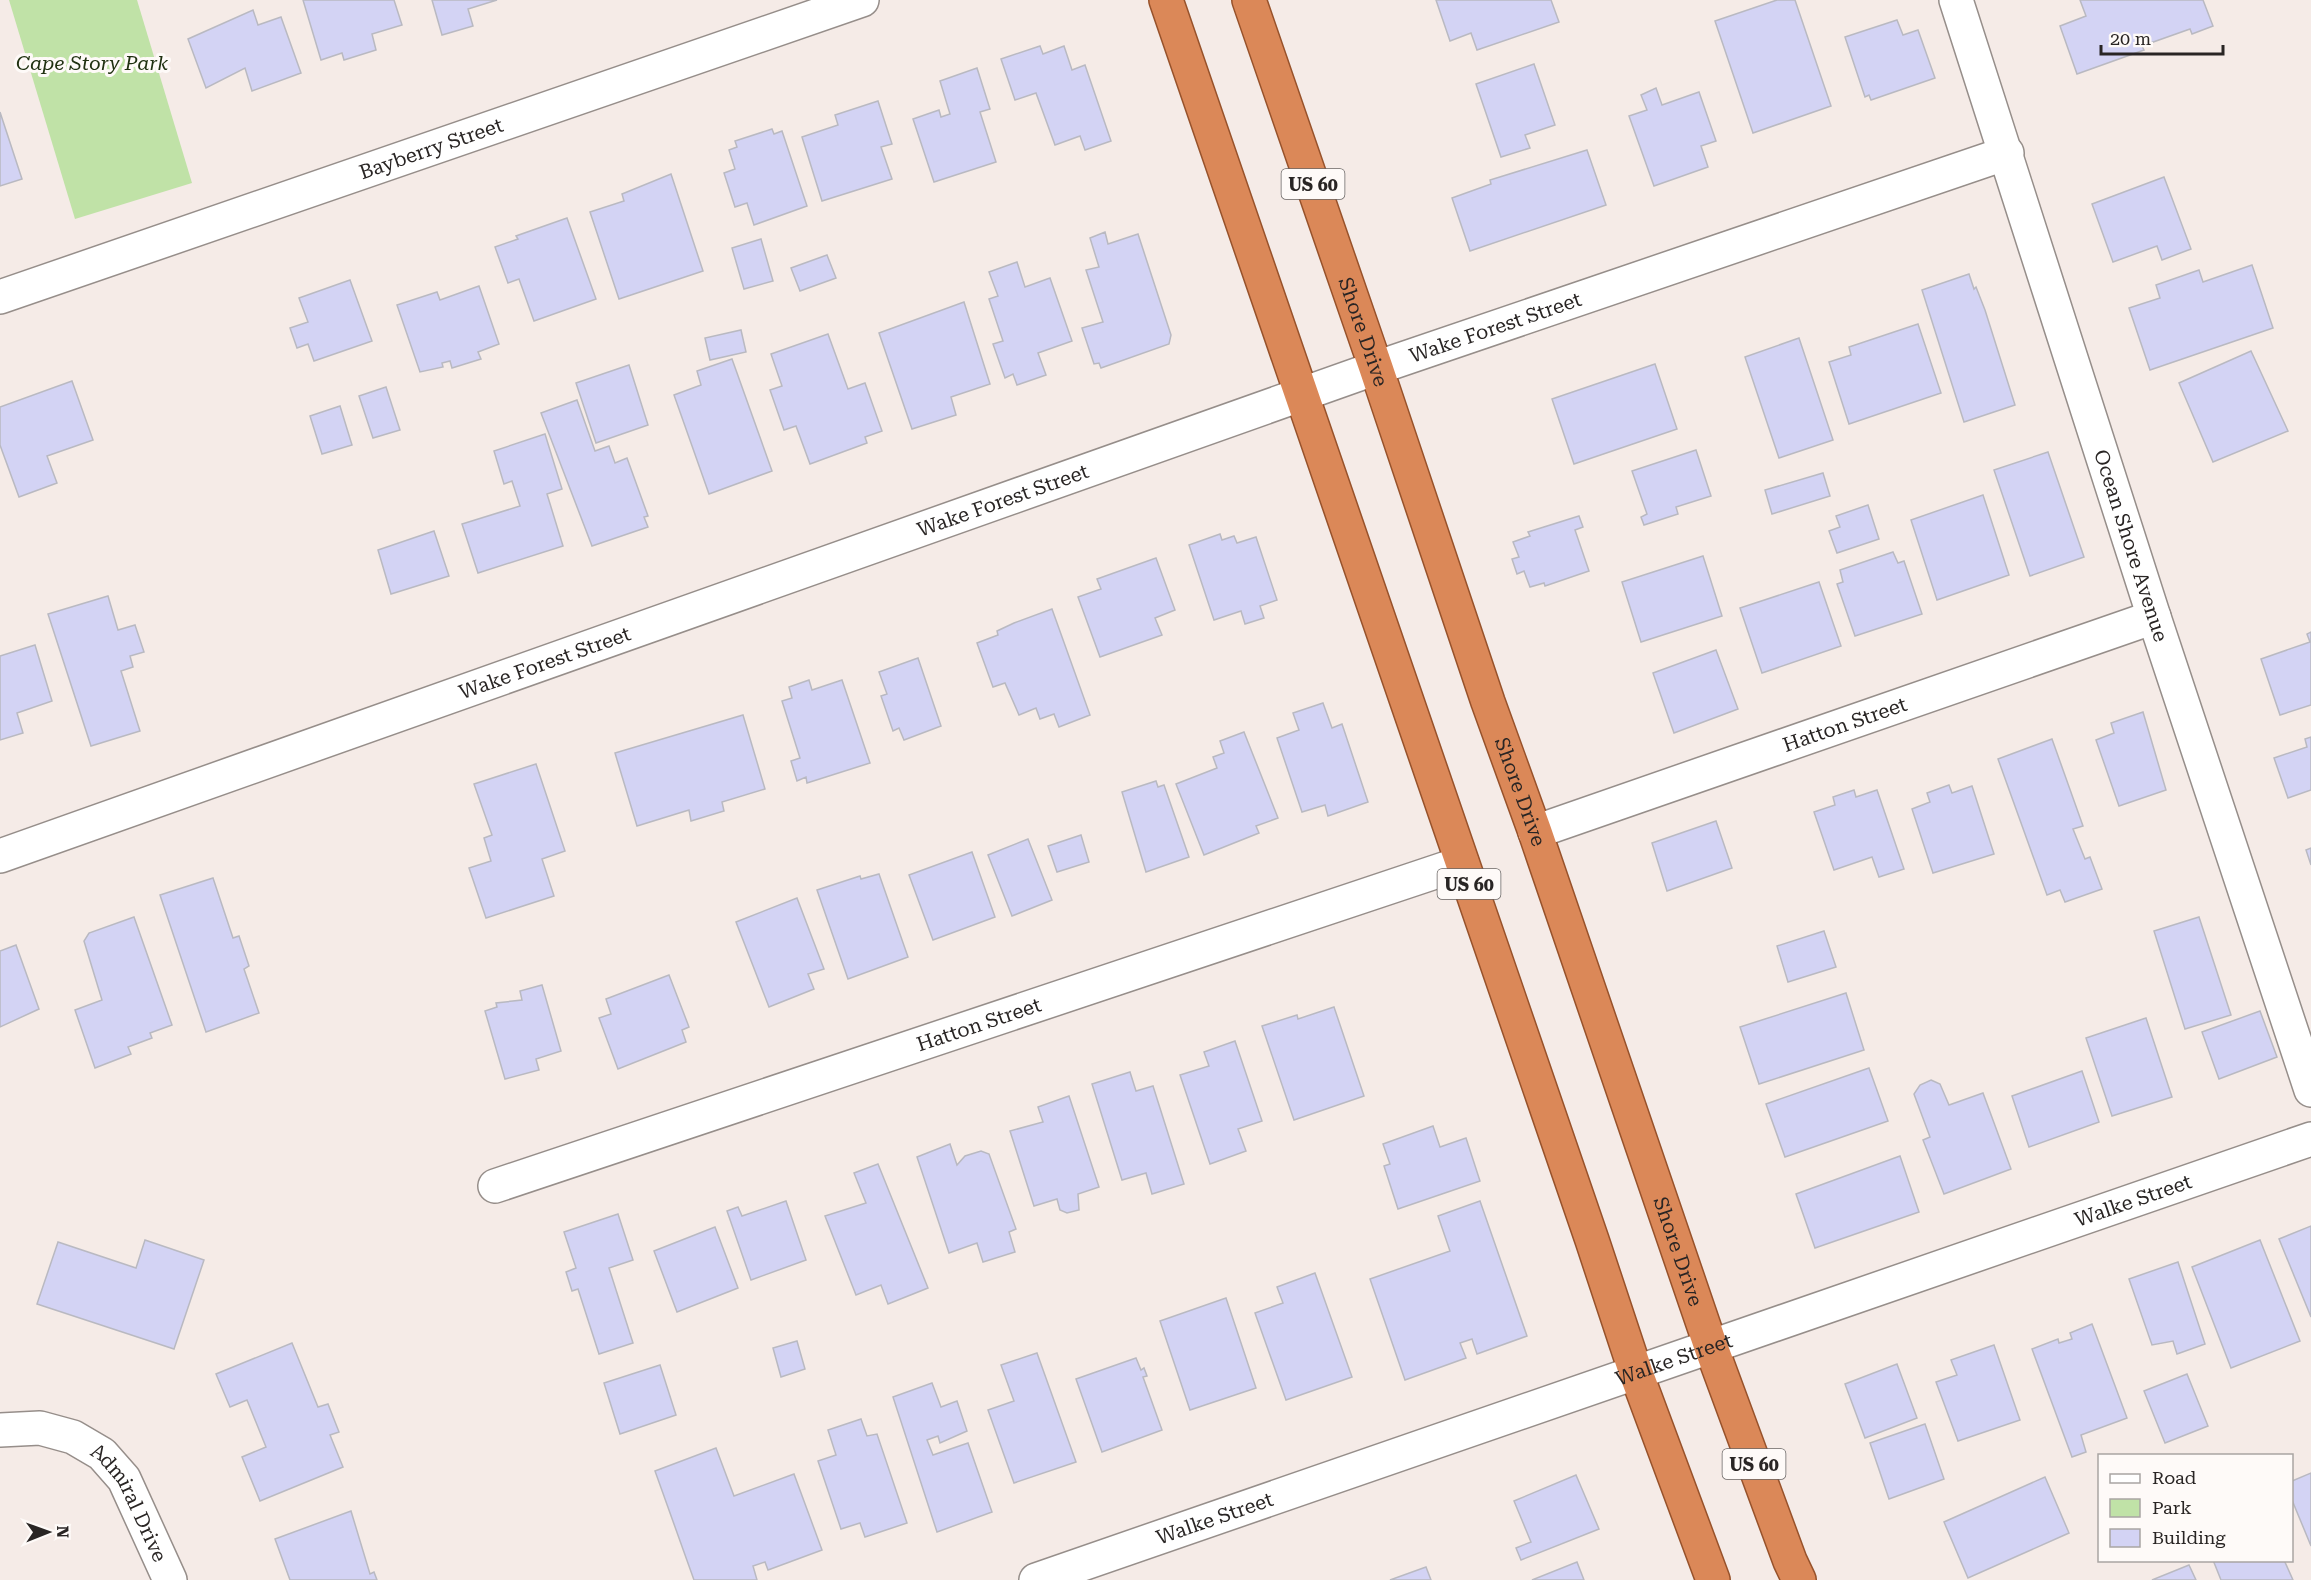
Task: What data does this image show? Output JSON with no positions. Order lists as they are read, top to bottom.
{
  "streets": {
    "highway": ["US 60", "Shore Drive"],
    "street": [
      "Bayberry Street",
      "Wake Forest Street",
      "Ocean Shore Avenue",
      "Hatton Street",
      "Walke Street",
      "Admiral Drive"
    ]
  },
  "crossings": [
    ["US 60", "Wake Forest Street"],
    ["US 60", "Hatton Street"],
    ["US 60", "Walke Street"],
    ["Wake Forest Street", "Shore Drive"],
    ["Wake Forest Street", "Ocean Shore Avenue"],
    ["Shore Drive", "Hatton Street"],
    ["Shore Drive", "Walke Street"],
    ["Ocean Shore Avenue", "Hatton Street"]
  ],
  "parks": ["Cape Story Park"],
  "legend": ["Road", "Park", "Building"],
  "scale_bar": "20 m",
  "north": "right"
}
